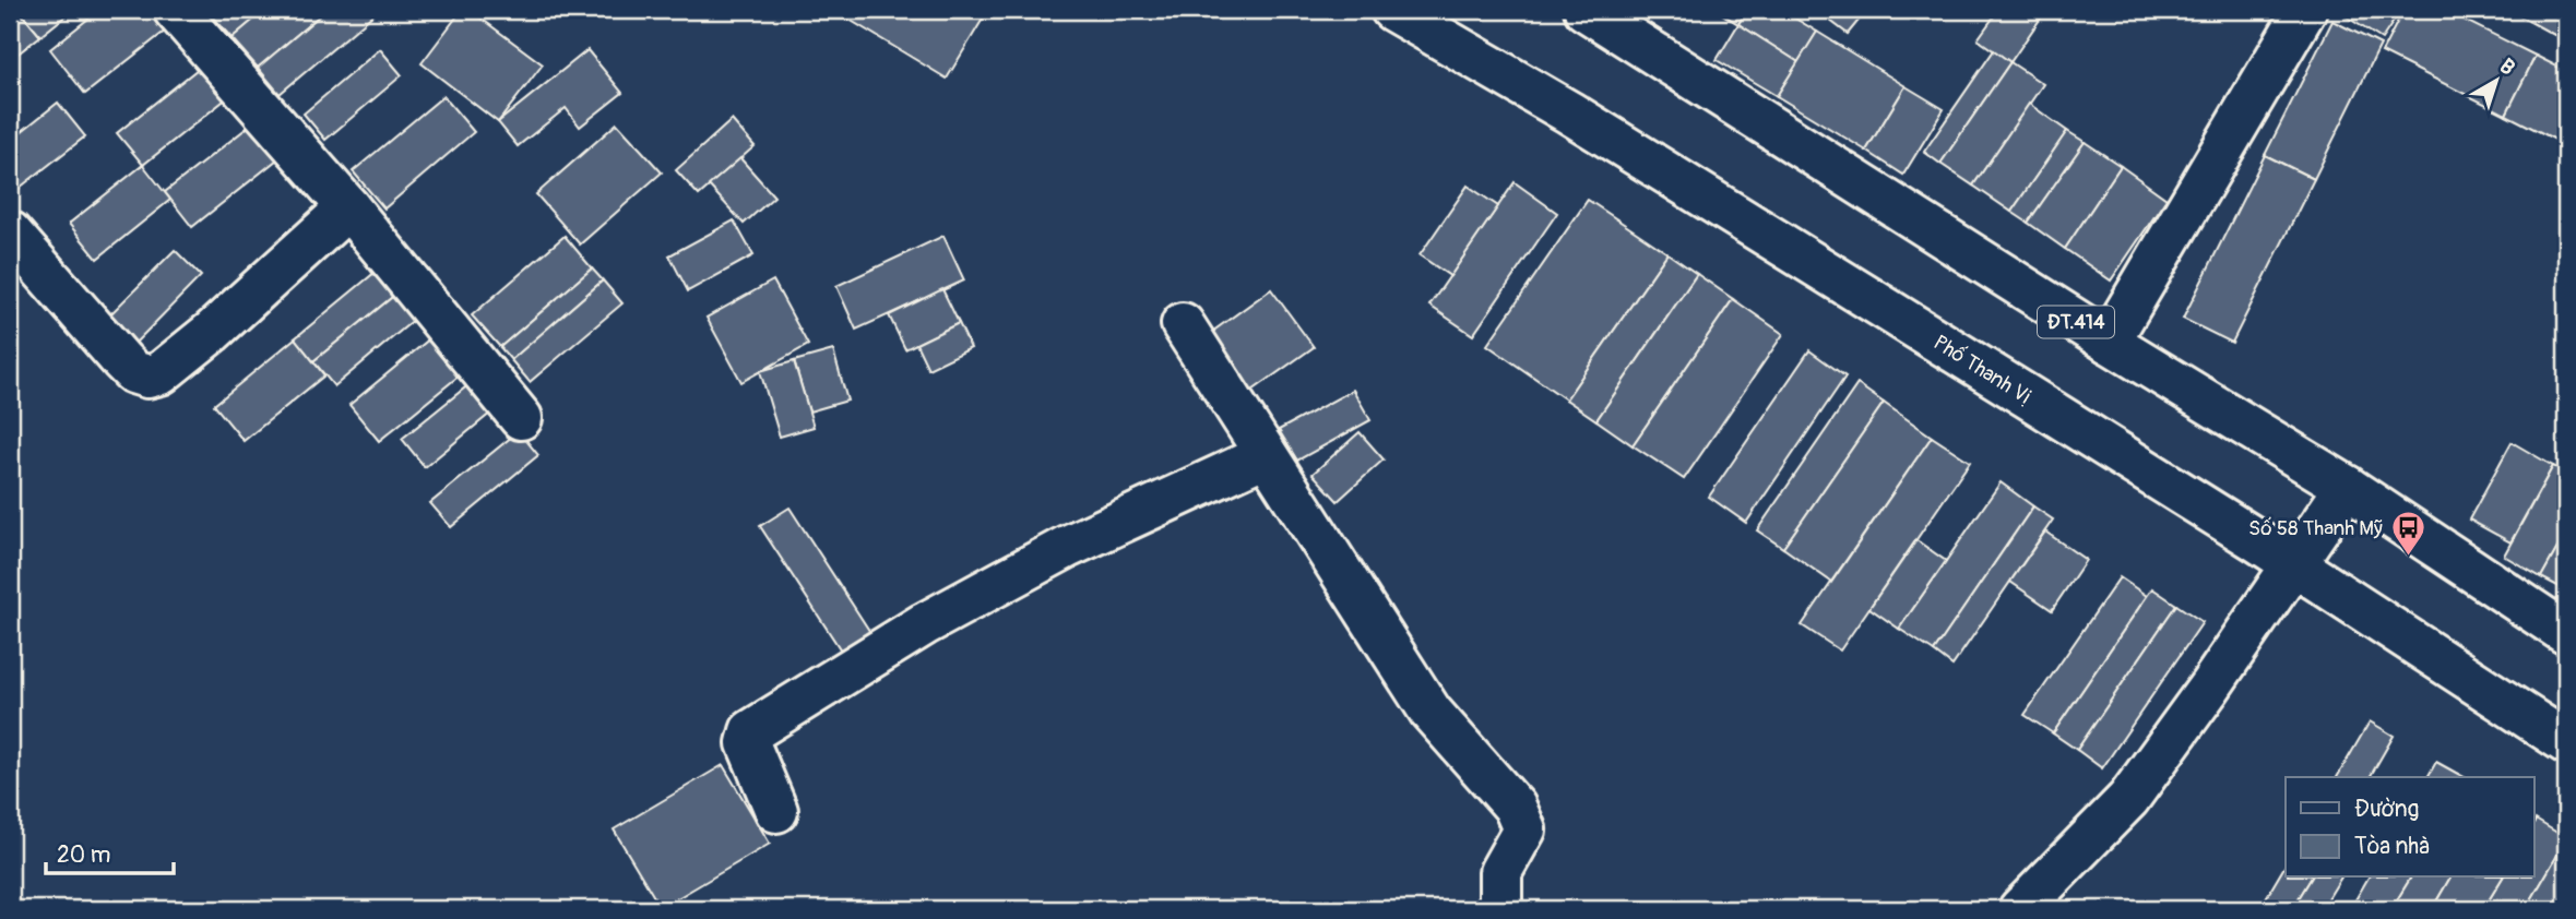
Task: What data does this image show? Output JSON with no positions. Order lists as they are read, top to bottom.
{
  "streets": {
    "street": ["ĐT.414", "Phố Thanh Vị"]
  },
  "places": {
    "bus stop": ["Số 58 Thanh Mỹ"]
  },
  "legend": ["Đường", "Tòa nhà"],
  "scale_bar": "20 m",
  "north": "top right"
}
